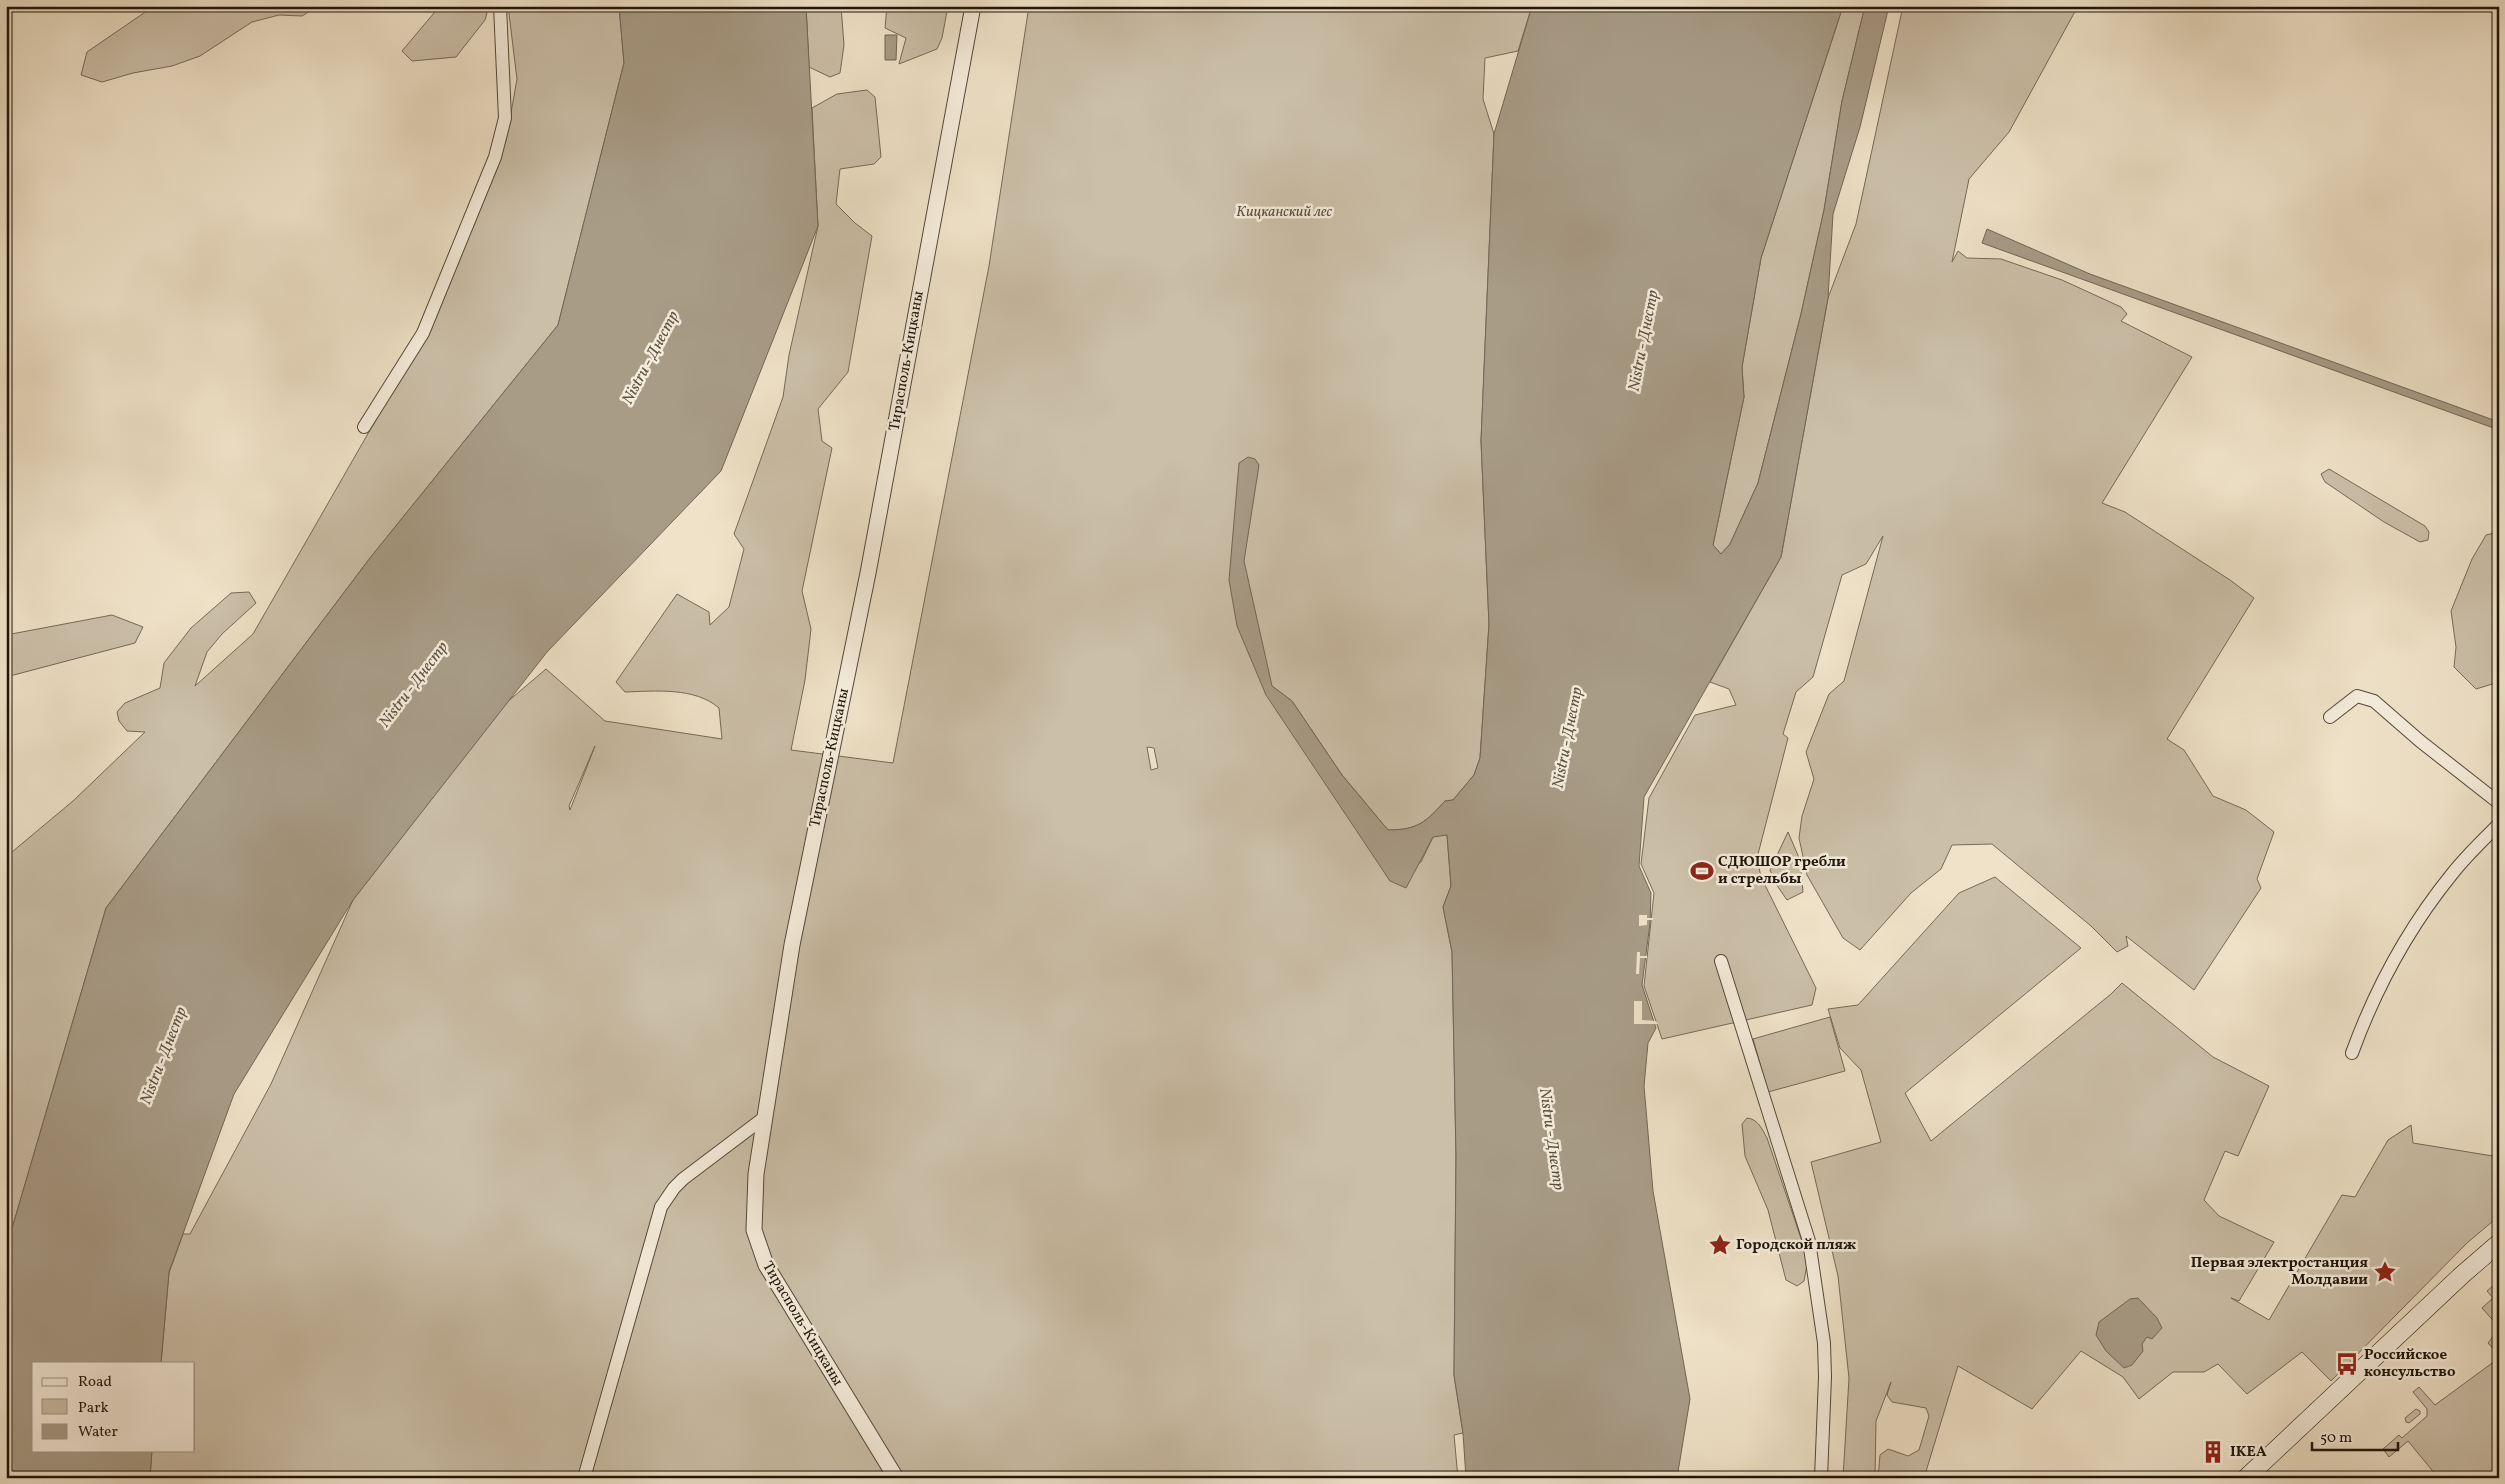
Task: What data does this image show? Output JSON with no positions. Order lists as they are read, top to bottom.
{
  "streets": {
    "street": ["Тирасполь-Кицканы"]
  },
  "water": ["Nistru - Днестр"],
  "parks": ["Кицканский лес"],
  "places": {
    "sports": ["СДЮШОР гребли и стрельбы"],
    "place": ["Городской пляж", "Первая электростанция Молдавии"],
    "bus stop": ["Российское консульство"],
    "building": ["IKEA"]
  },
  "legend": ["Road", "Park", "Water"],
  "scale_bar": "50 m"
}
